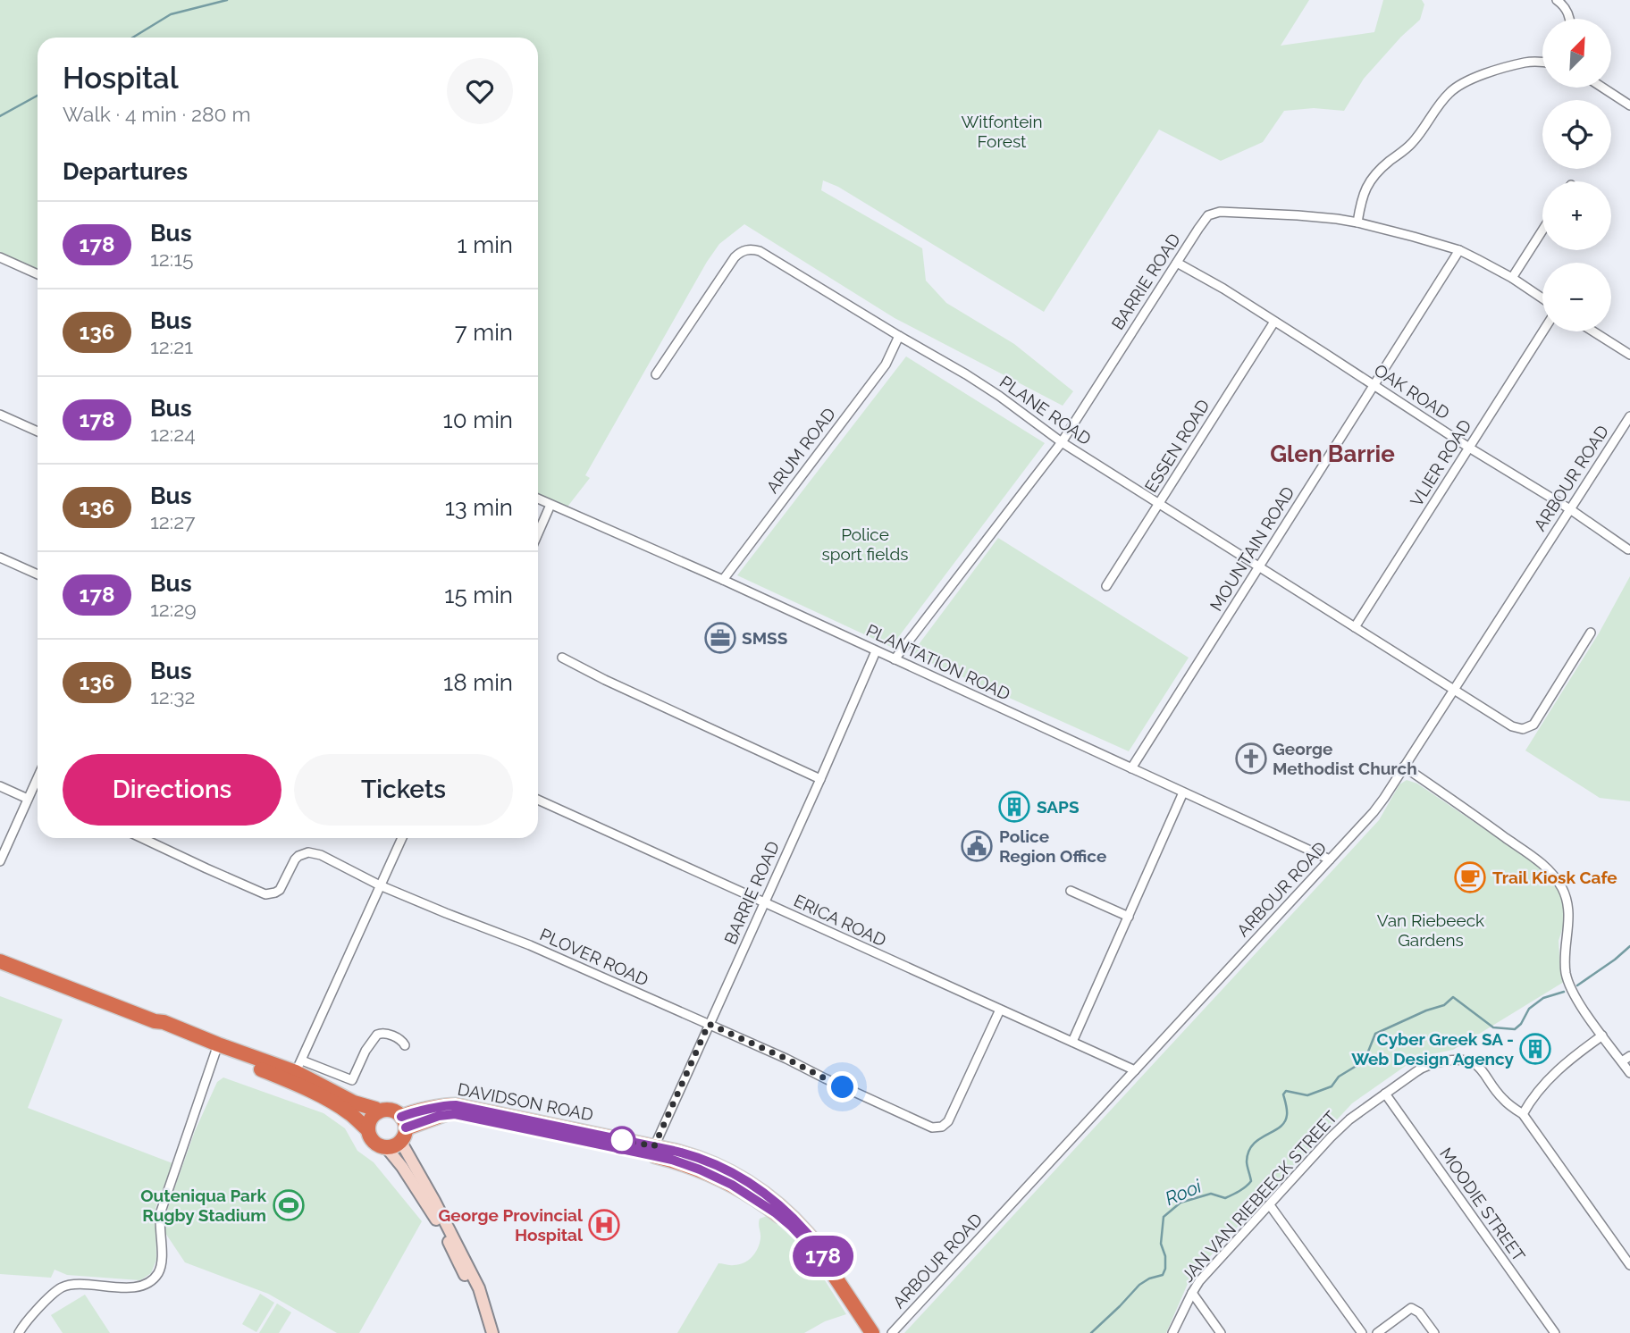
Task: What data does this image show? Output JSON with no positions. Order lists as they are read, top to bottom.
{
  "streets": {
    "highway": ["DAVIDSON ROAD"],
    "street": [
      "BARRIE ROAD",
      "OAK ROAD",
      "PLANE ROAD",
      "ESSEN ROAD",
      "ARUM ROAD",
      "VLIER ROAD",
      "ARBOUR ROAD",
      "MOUNTAIN ROAD",
      "PLANTATION ROAD",
      "ERICA ROAD",
      "PLOVER ROAD",
      "JAN VAN RIEBEECK STREET",
      "MOODIE STREET"
    ]
  },
  "crossings": [
    ["BARRIE ROAD", "OAK ROAD"],
    ["BARRIE ROAD", "PLANE ROAD"],
    ["BARRIE ROAD", "MOUNTAIN ROAD"],
    ["BARRIE ROAD", "PLANTATION ROAD"],
    ["BARRIE ROAD", "ERICA ROAD"],
    ["BARRIE ROAD", "PLOVER ROAD"],
    ["BARRIE ROAD", "DAVIDSON ROAD"],
    ["OAK ROAD", "ESSEN ROAD"],
    ["OAK ROAD", "VLIER ROAD"],
    ["OAK ROAD", "ARBOUR ROAD"],
    ["OAK ROAD", "MOUNTAIN ROAD"],
    ["PLANE ROAD", "ESSEN ROAD"],
    ["PLANE ROAD", "ARUM ROAD"],
    ["PLANE ROAD", "VLIER ROAD"],
    ["PLANE ROAD", "ARBOUR ROAD"],
    ["PLANE ROAD", "MOUNTAIN ROAD"],
    ["ARUM ROAD", "PLANTATION ROAD"],
    ["ARBOUR ROAD", "PLANTATION ROAD"],
    ["ARBOUR ROAD", "ERICA ROAD"],
    ["MOUNTAIN ROAD", "PLANTATION ROAD"],
    ["ERICA ROAD", "PLOVER ROAD"],
    ["JAN VAN RIEBEECK STREET", "MOODIE STREET"]
  ],
  "districts": ["Glen Barrie"],
  "water": ["Rooi"],
  "parks": ["Witfontein Forest", "Police sport fields", "Van Riebeeck Gardens"],
  "places": {
    "office": ["SMSS"],
    "church": ["George Methodist Church"],
    "building": ["SAPS", "Cyber Greek SA - Web Design Agency"],
    "public building": ["Police Region Office"],
    "cafe": ["Trail Kiosk Cafe"],
    "sports": ["Outeniqua Park Rugby Stadium"],
    "hospital": ["George Provincial Hospital"]
  },
  "lines": ["bus line 178"],
  "north": "top right",
  "page": {
    "on_map": "178",
    "map_buttons": ["+", "−"],
    "heading": [
      ["Hospital", "Walk · 4 min · 280 m"],
      "Departures"
    ],
    "list": [
      {
        "mark": "178",
        "name": "Bus",
        "note": "12:15",
        "value": "1 min"
      },
      {
        "mark": "136",
        "name": "Bus",
        "note": "12:21",
        "value": "7 min"
      },
      {
        "mark": "178",
        "name": "Bus",
        "note": "12:24",
        "value": "10 min"
      },
      {
        "mark": "136",
        "name": "Bus",
        "note": "12:27",
        "value": "13 min"
      },
      {
        "mark": "178",
        "name": "Bus",
        "note": "12:29",
        "value": "15 min"
      },
      {
        "mark": "136",
        "name": "Bus",
        "note": "12:32",
        "value": "18 min"
      }
    ],
    "buttons": ["Directions", "Tickets"]
  }
}
